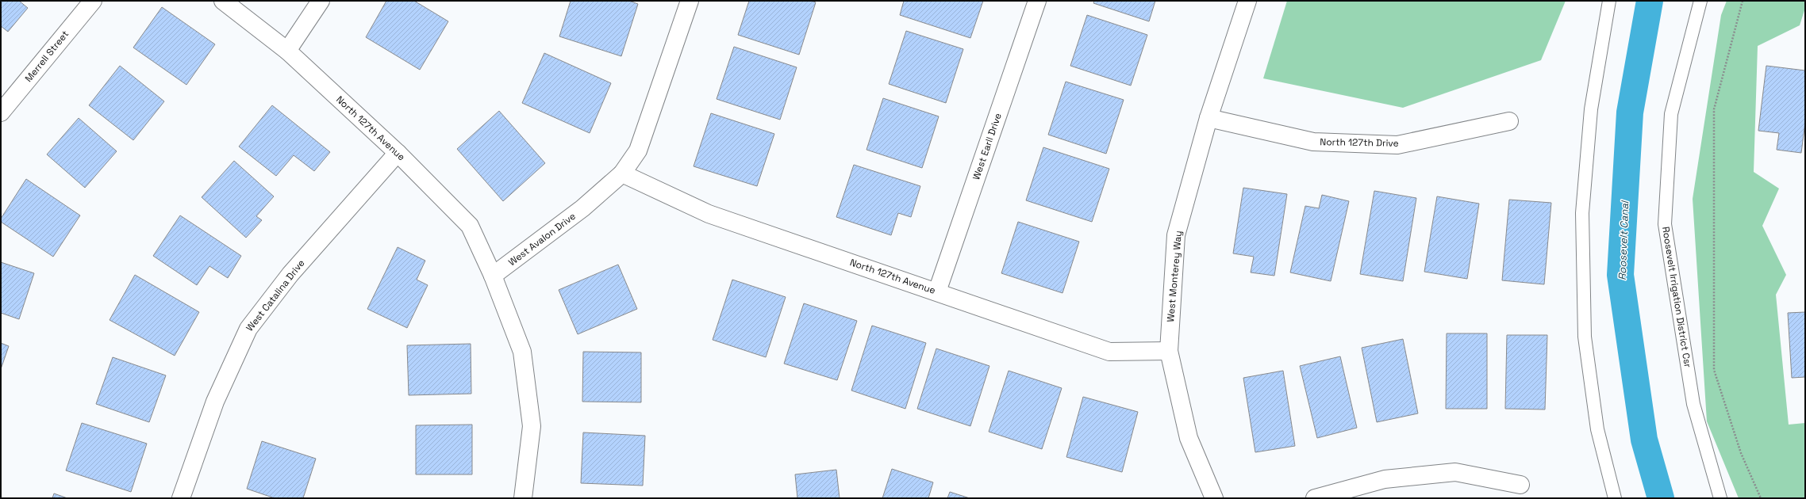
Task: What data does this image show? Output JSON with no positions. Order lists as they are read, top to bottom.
{
  "streets": {
    "street": [
      "Merrell Street",
      "North 127th Avenue",
      "North 127th Drive",
      "West Earll Drive",
      "West Avalon Drive",
      "West Monterey Way",
      "West Catalina Drive"
    ],
    "lane": ["Roosevelt Irrigation District Csr"]
  },
  "crossings": [
    ["North 127th Avenue", "West Earll Drive"],
    ["North 127th Avenue", "West Avalon Drive"],
    ["North 127th Avenue", "West Monterey Way"],
    ["North 127th Avenue", "West Catalina Drive"],
    ["North 127th Drive", "West Monterey Way"]
  ],
  "water": ["Roosevelt Canal"]
}
